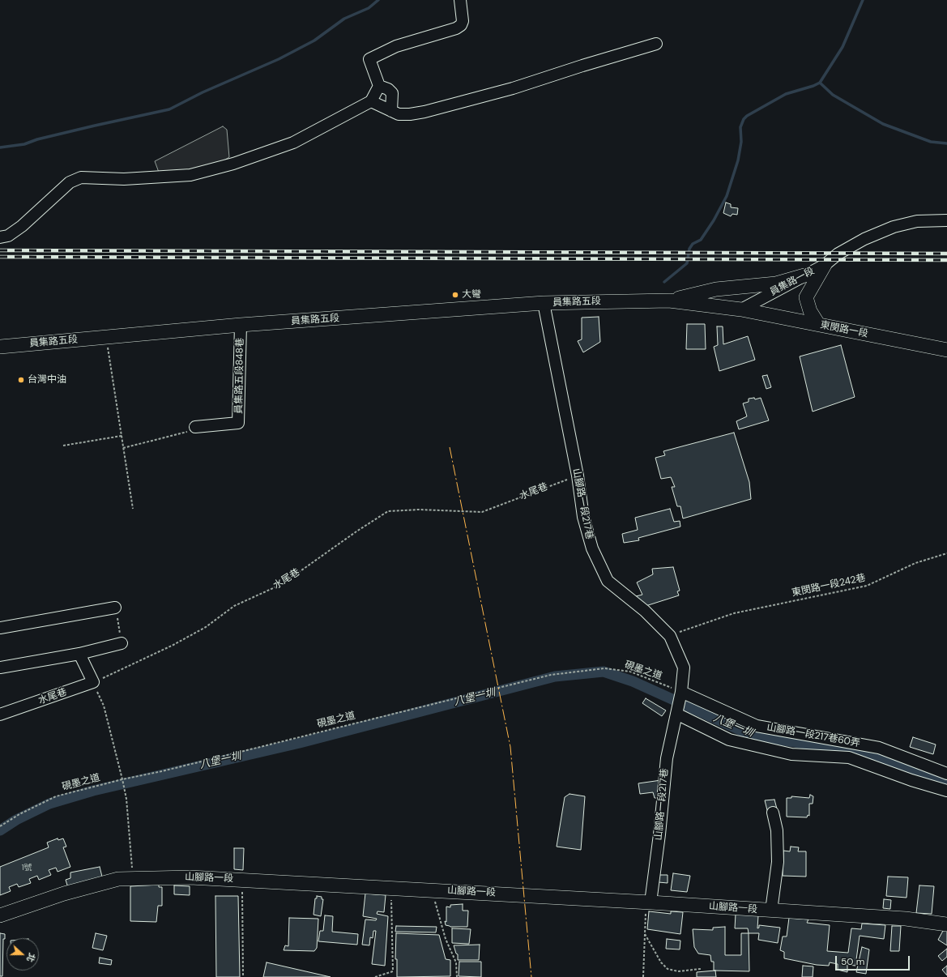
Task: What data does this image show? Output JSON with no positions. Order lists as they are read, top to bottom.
{
  "streets": {
    "main road": ["員集路五段", "東閔路一段", "山腳路一段"],
    "street": [
      "員集路一段",
      "員集路五段848巷",
      "水尾巷",
      "山腳路一段217巷",
      "山腳路一段217巷60弄"
    ],
    "path": ["東閔路一段242巷", "硯墨之道"]
  },
  "crossings": [
    ["員集路一段", "東閔路一段"],
    ["員集路五段", "員集路五段848巷"],
    ["員集路五段", "山腳路一段217巷"],
    ["水尾巷", "山腳路一段217巷"],
    ["山腳路一段217巷", "東閔路一段242巷"],
    ["山腳路一段217巷", "硯墨之道"],
    ["山腳路一段217巷", "山腳路一段217巷60弄"],
    ["山腳路一段217巷", "山腳路一段"],
    ["硯墨之道", "山腳路一段217巷60弄"]
  ],
  "water": ["八堡一圳"],
  "places": ["大彎", "台灣中油"],
  "house_numbers": ["1號"],
  "scale_bar": "50 m",
  "north": "right"
}
